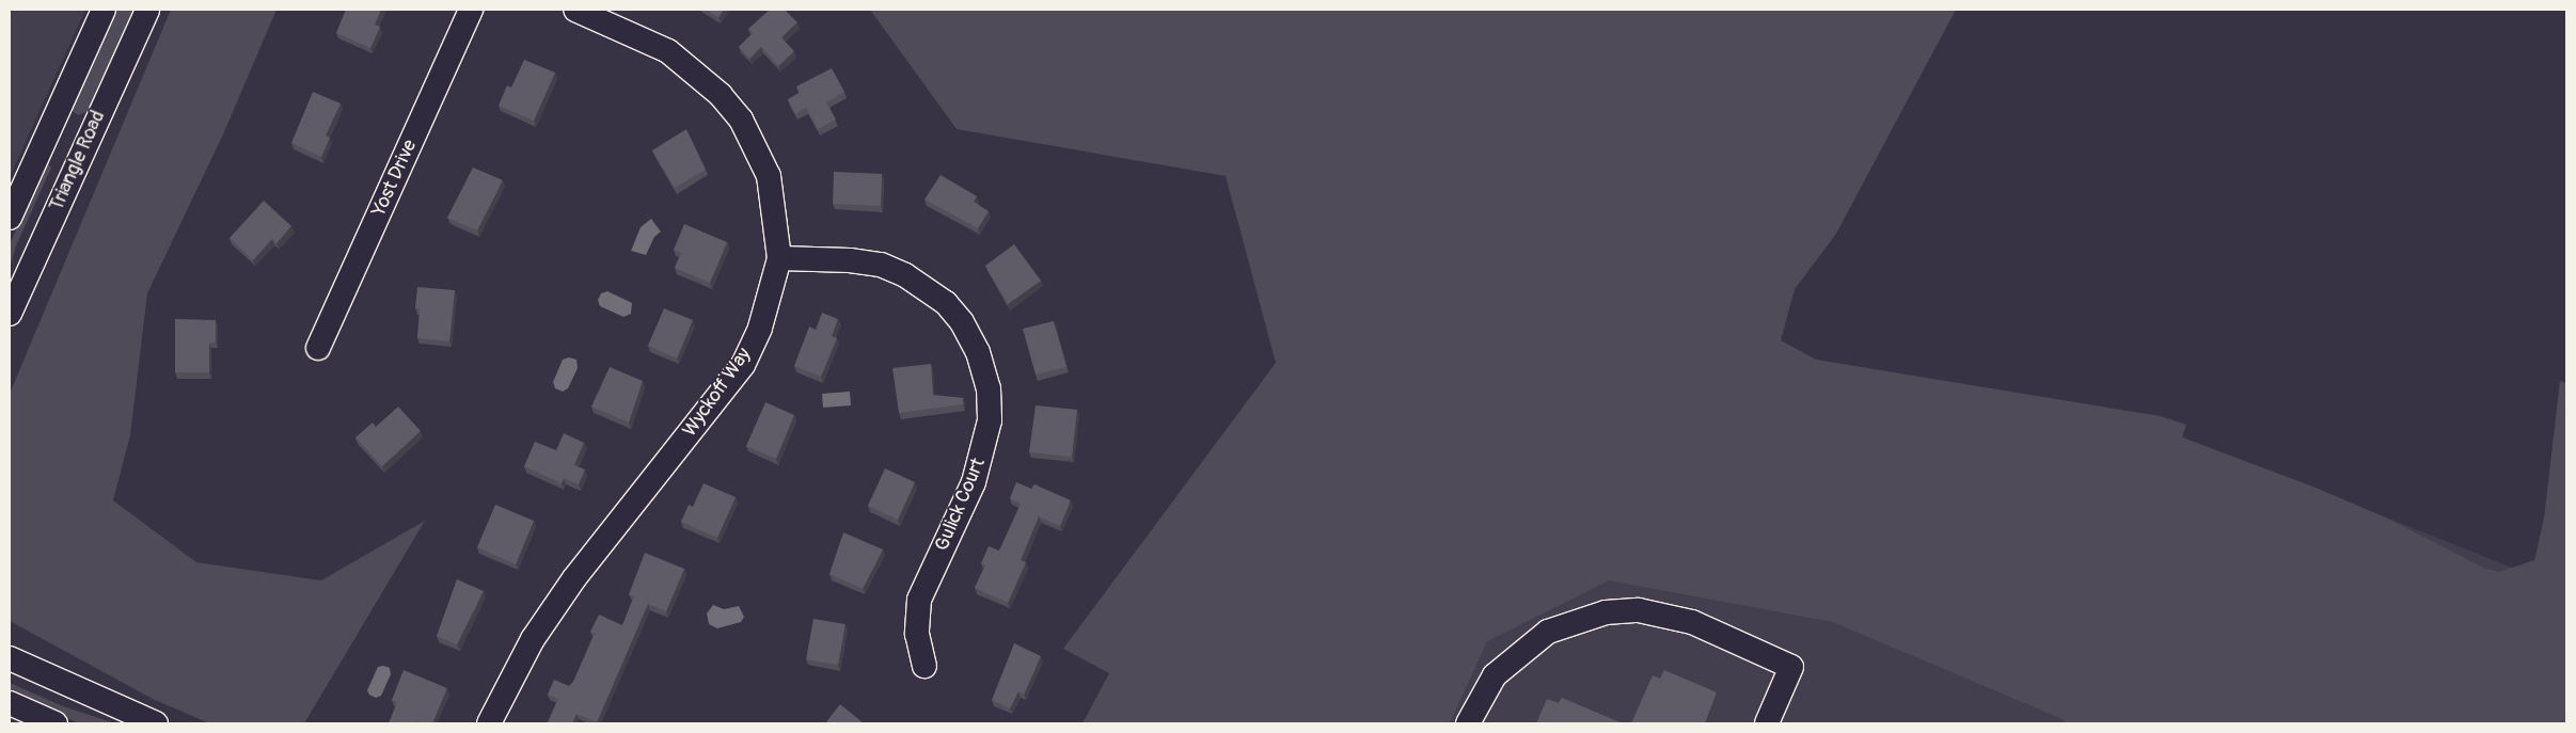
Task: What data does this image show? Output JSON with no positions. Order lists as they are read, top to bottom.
{
  "streets": {
    "street": [
      "Triangle Road",
      "Yost Drive",
      "Wyckoff Way",
      "Gulick Court"
    ]
  },
  "crossings": [
    ["Wyckoff Way", "Gulick Court"]
  ]
}
